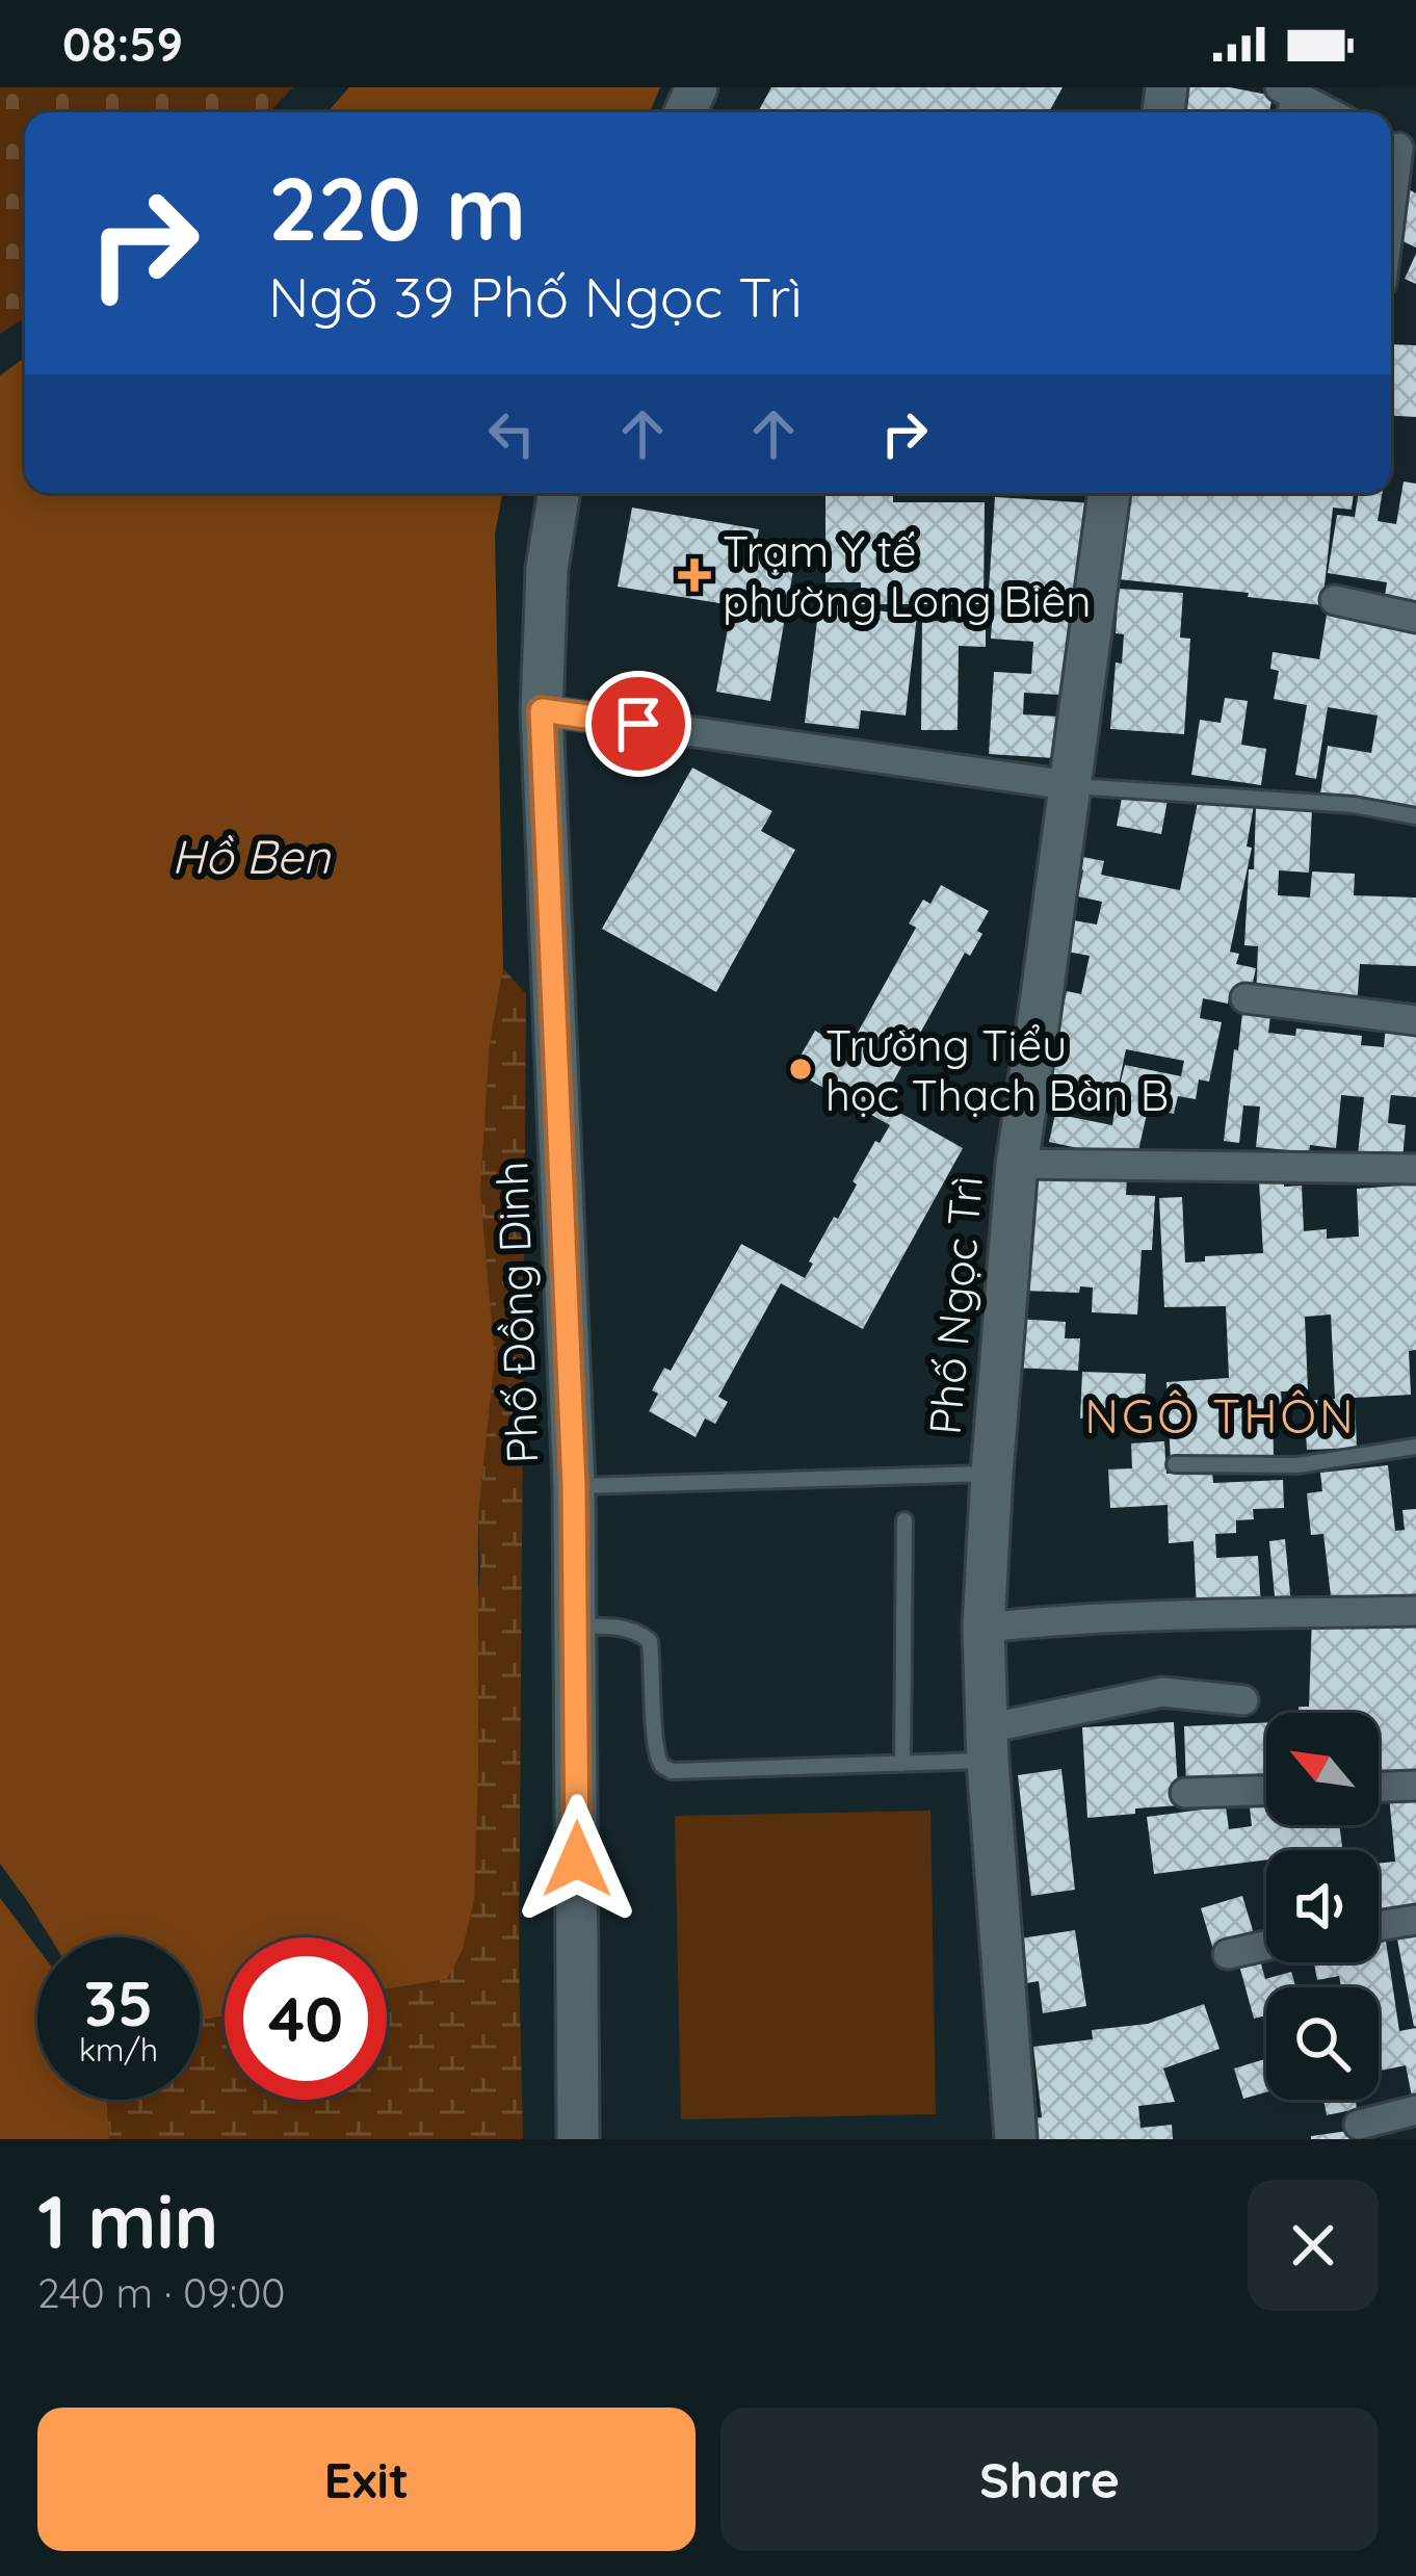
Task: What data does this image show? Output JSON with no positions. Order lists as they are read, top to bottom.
{
  "streets": {
    "street": ["Phố Ngọc Trì", "Phố Đồng Dinh"]
  },
  "districts": ["NGÔ THÔN"],
  "water": ["Hồ Ben"],
  "places": {
    "health": ["Trạm Y tế phường Long Biên"],
    "other": ["Trường Tiểu học Thạch Bàn B"]
  },
  "north": "top left",
  "page": {
    "status": "08:59",
    "turn": ["220 m", "Ngõ 39 Phố Ngọc Trì"],
    "speed": "35 km/h",
    "limit": "40",
    "heading": ["1 min", "240 m · 09:00"],
    "buttons": ["Exit", "Share"]
  }
}
